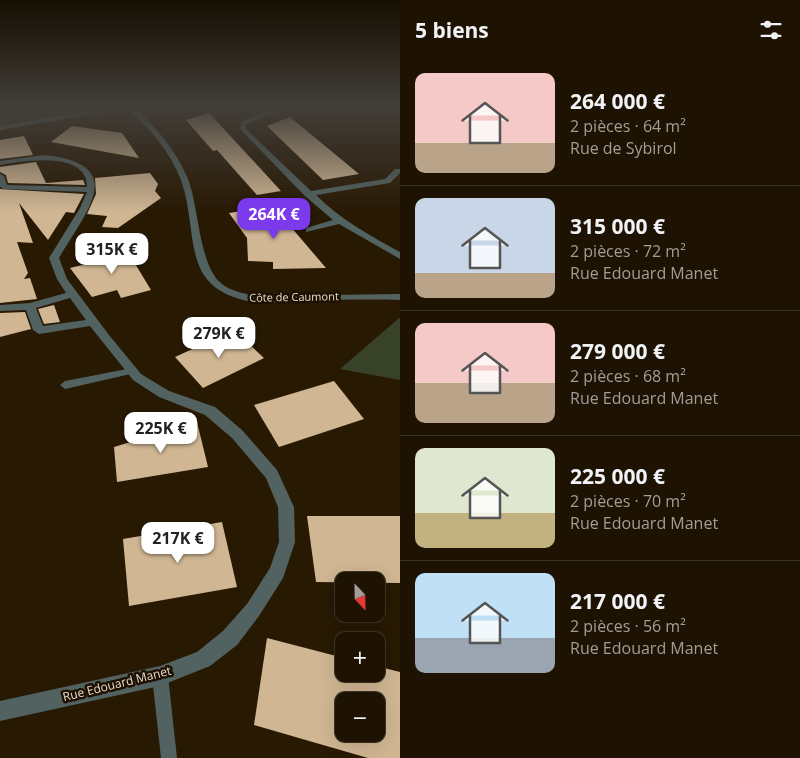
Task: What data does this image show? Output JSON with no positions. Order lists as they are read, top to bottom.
{
  "streets": {
    "street": ["Côte de Caumont", "Rue Edouard Manet"]
  },
  "north": "bottom",
  "page": {
    "heading": "5 biens",
    "list": [
      {
        "name": "264 000 €",
        "note": "2 pièces · 64 m² · Rue de Sybirol"
      },
      {
        "name": "315 000 €",
        "note": "2 pièces · 72 m² · Rue Edouard Manet"
      },
      {
        "name": "279 000 €",
        "note": "2 pièces · 68 m² · Rue Edouard Manet"
      },
      {
        "name": "225 000 €",
        "note": "2 pièces · 70 m² · Rue Edouard Manet"
      },
      {
        "name": "217 000 €",
        "note": "2 pièces · 56 m² · Rue Edouard Manet"
      }
    ],
    "price": [
      "264K €",
      "315K €",
      "279K €",
      "225K €",
      "217K €"
    ],
    "map_buttons": ["+", "−"]
  }
}
